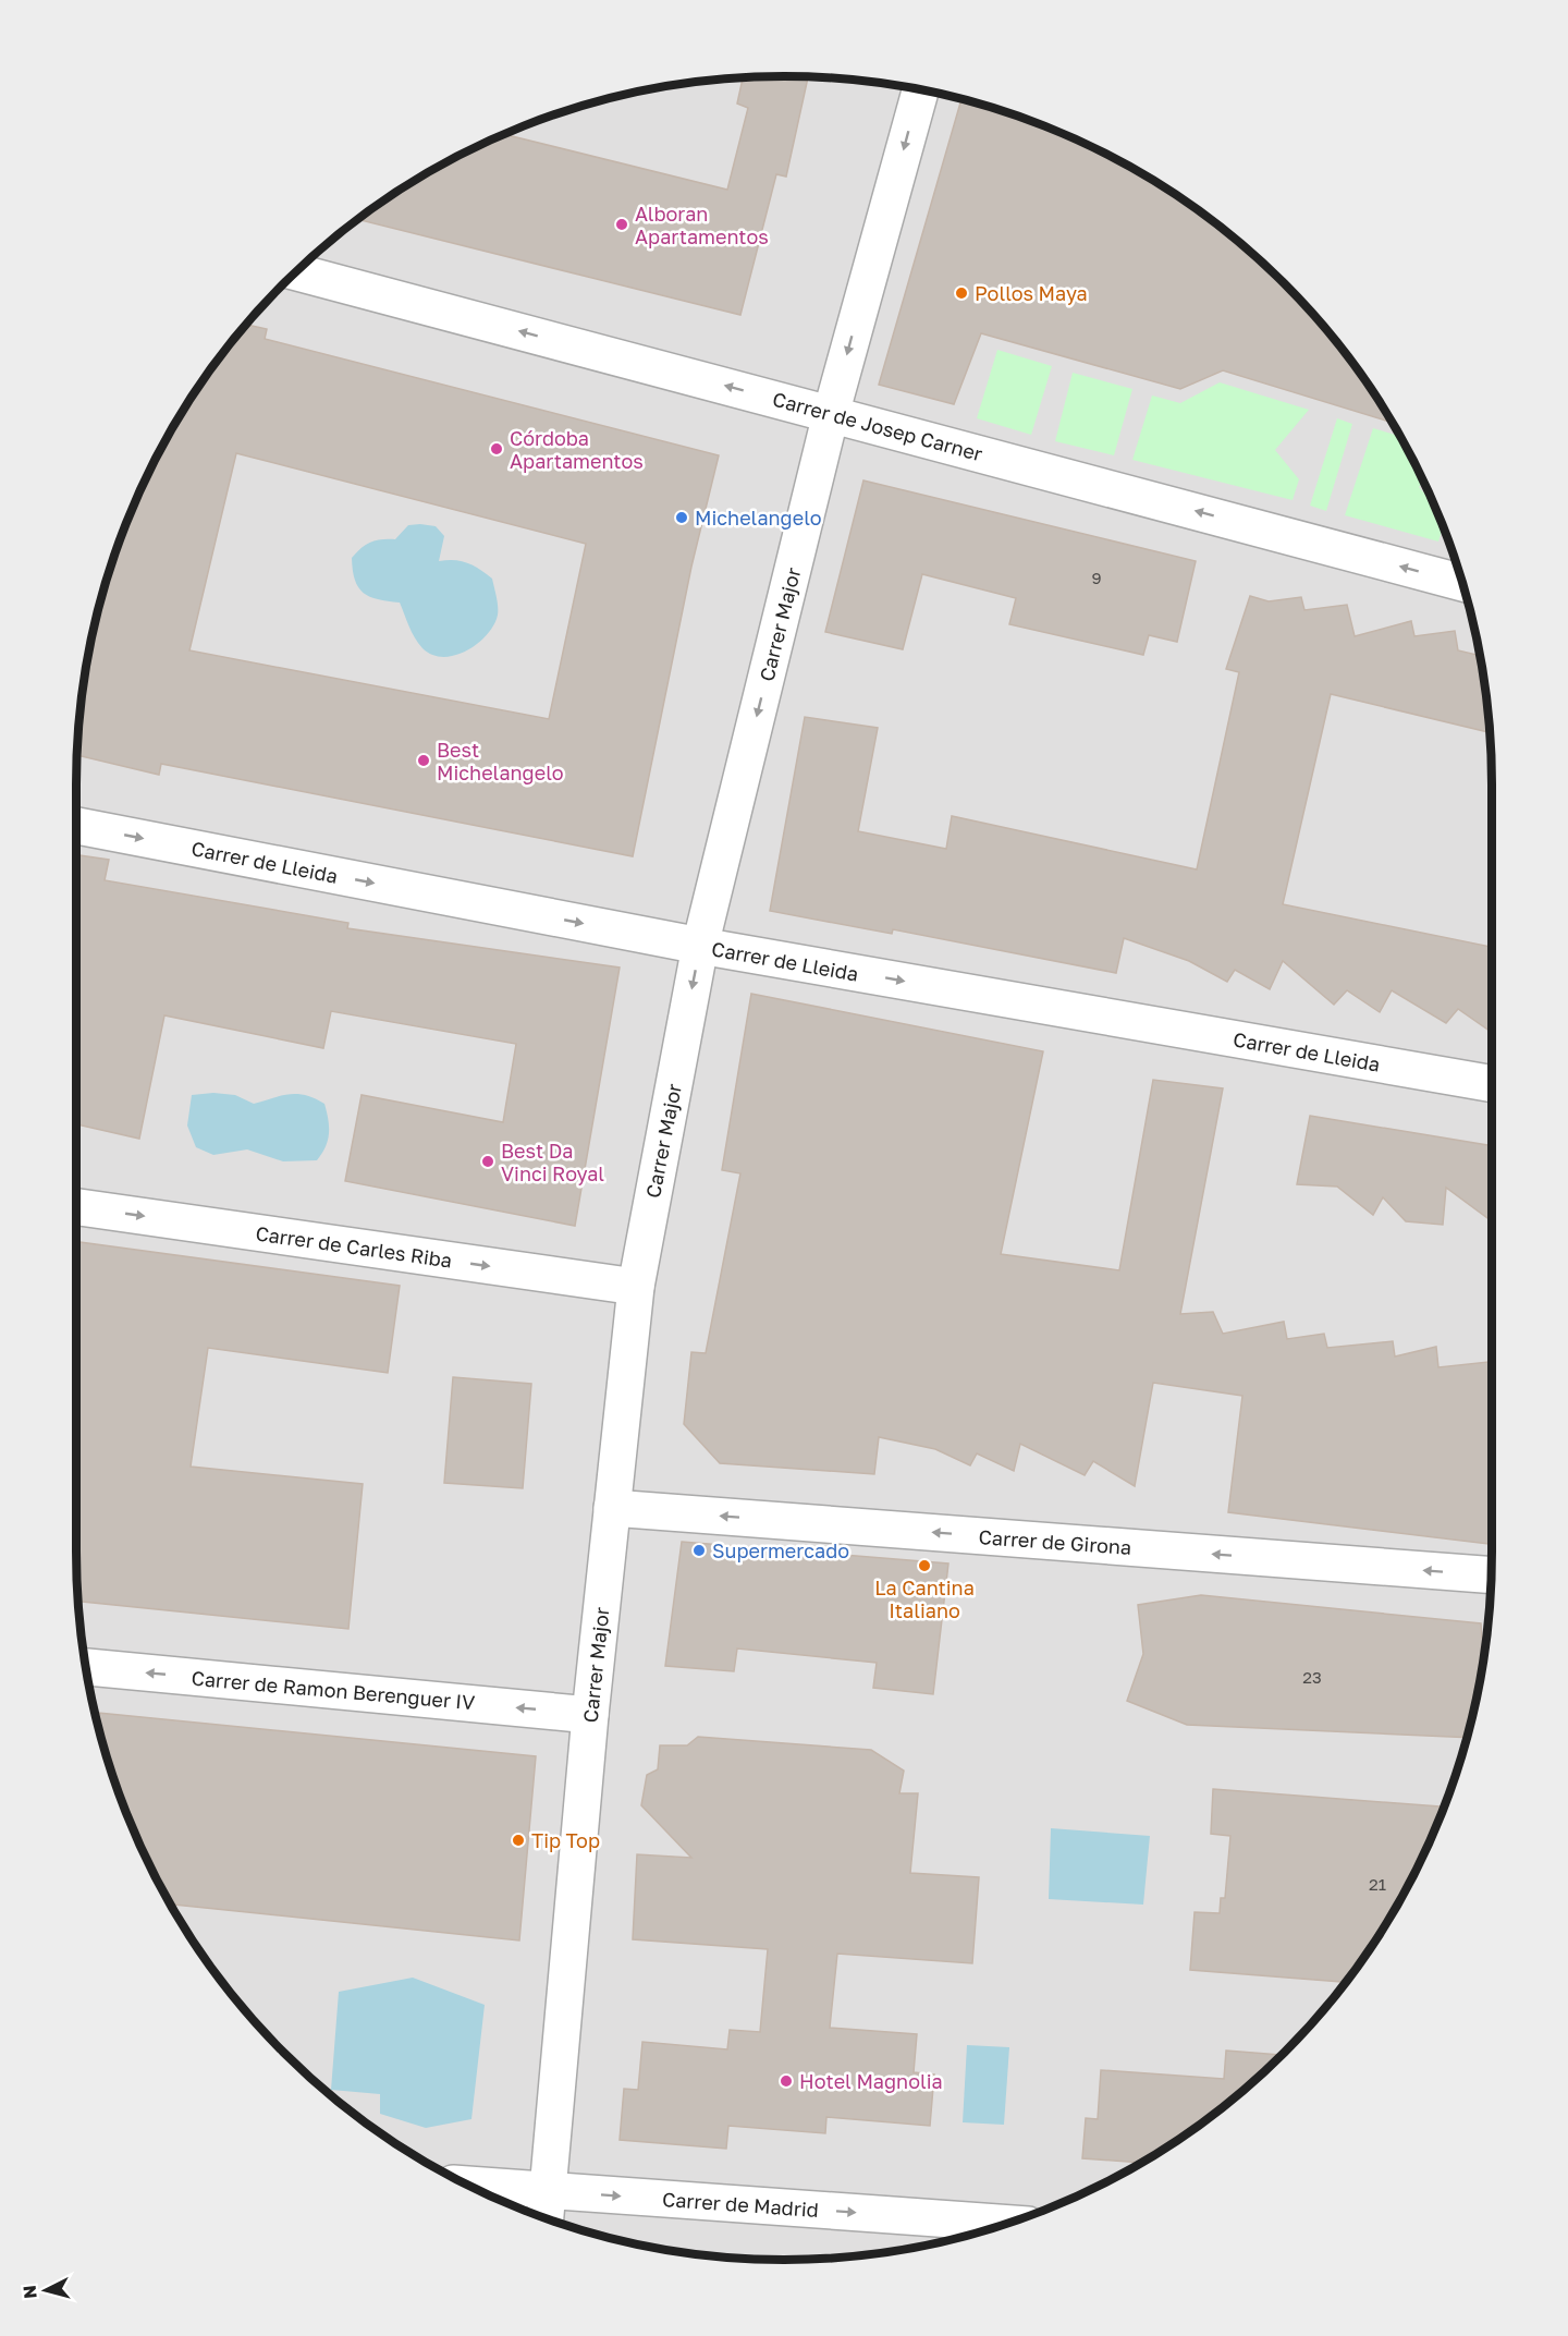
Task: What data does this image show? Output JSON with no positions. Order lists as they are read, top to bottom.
{
  "streets": {
    "street": [
      "Carrer de Josep Carner",
      "Carrer Major",
      "Carrer de Lleida",
      "Carrer de Carles Riba",
      "Carrer de Girona",
      "Carrer de Ramon Berenguer IV",
      "Carrer de Madrid"
    ]
  },
  "crossings": [
    ["Carrer de Josep Carner", "Carrer Major"],
    ["Carrer Major", "Carrer de Lleida"],
    ["Carrer Major", "Carrer de Carles Riba"],
    ["Carrer Major", "Carrer de Girona"],
    ["Carrer Major", "Carrer de Ramon Berenguer IV"],
    ["Carrer Major", "Carrer de Madrid"]
  ],
  "one_way": [
    "Carrer de Josep Carner",
    "Carrer Major",
    "Carrer de Lleida",
    "Carrer de Carles Riba",
    "Carrer de Girona",
    "Carrer de Ramon Berenguer IV",
    "Carrer de Madrid"
  ],
  "places": [
    "Alboran Apartamentos",
    "Pollos Maya",
    "Córdoba Apartamentos",
    "Michelangelo",
    "Best Michelangelo",
    "Best Da Vinci Royal",
    "Supermercado",
    "La Cantina Italiano",
    "Tip Top",
    "Hotel Magnolia"
  ],
  "house_numbers": ["9", "23", "21"],
  "north": "left"
}
